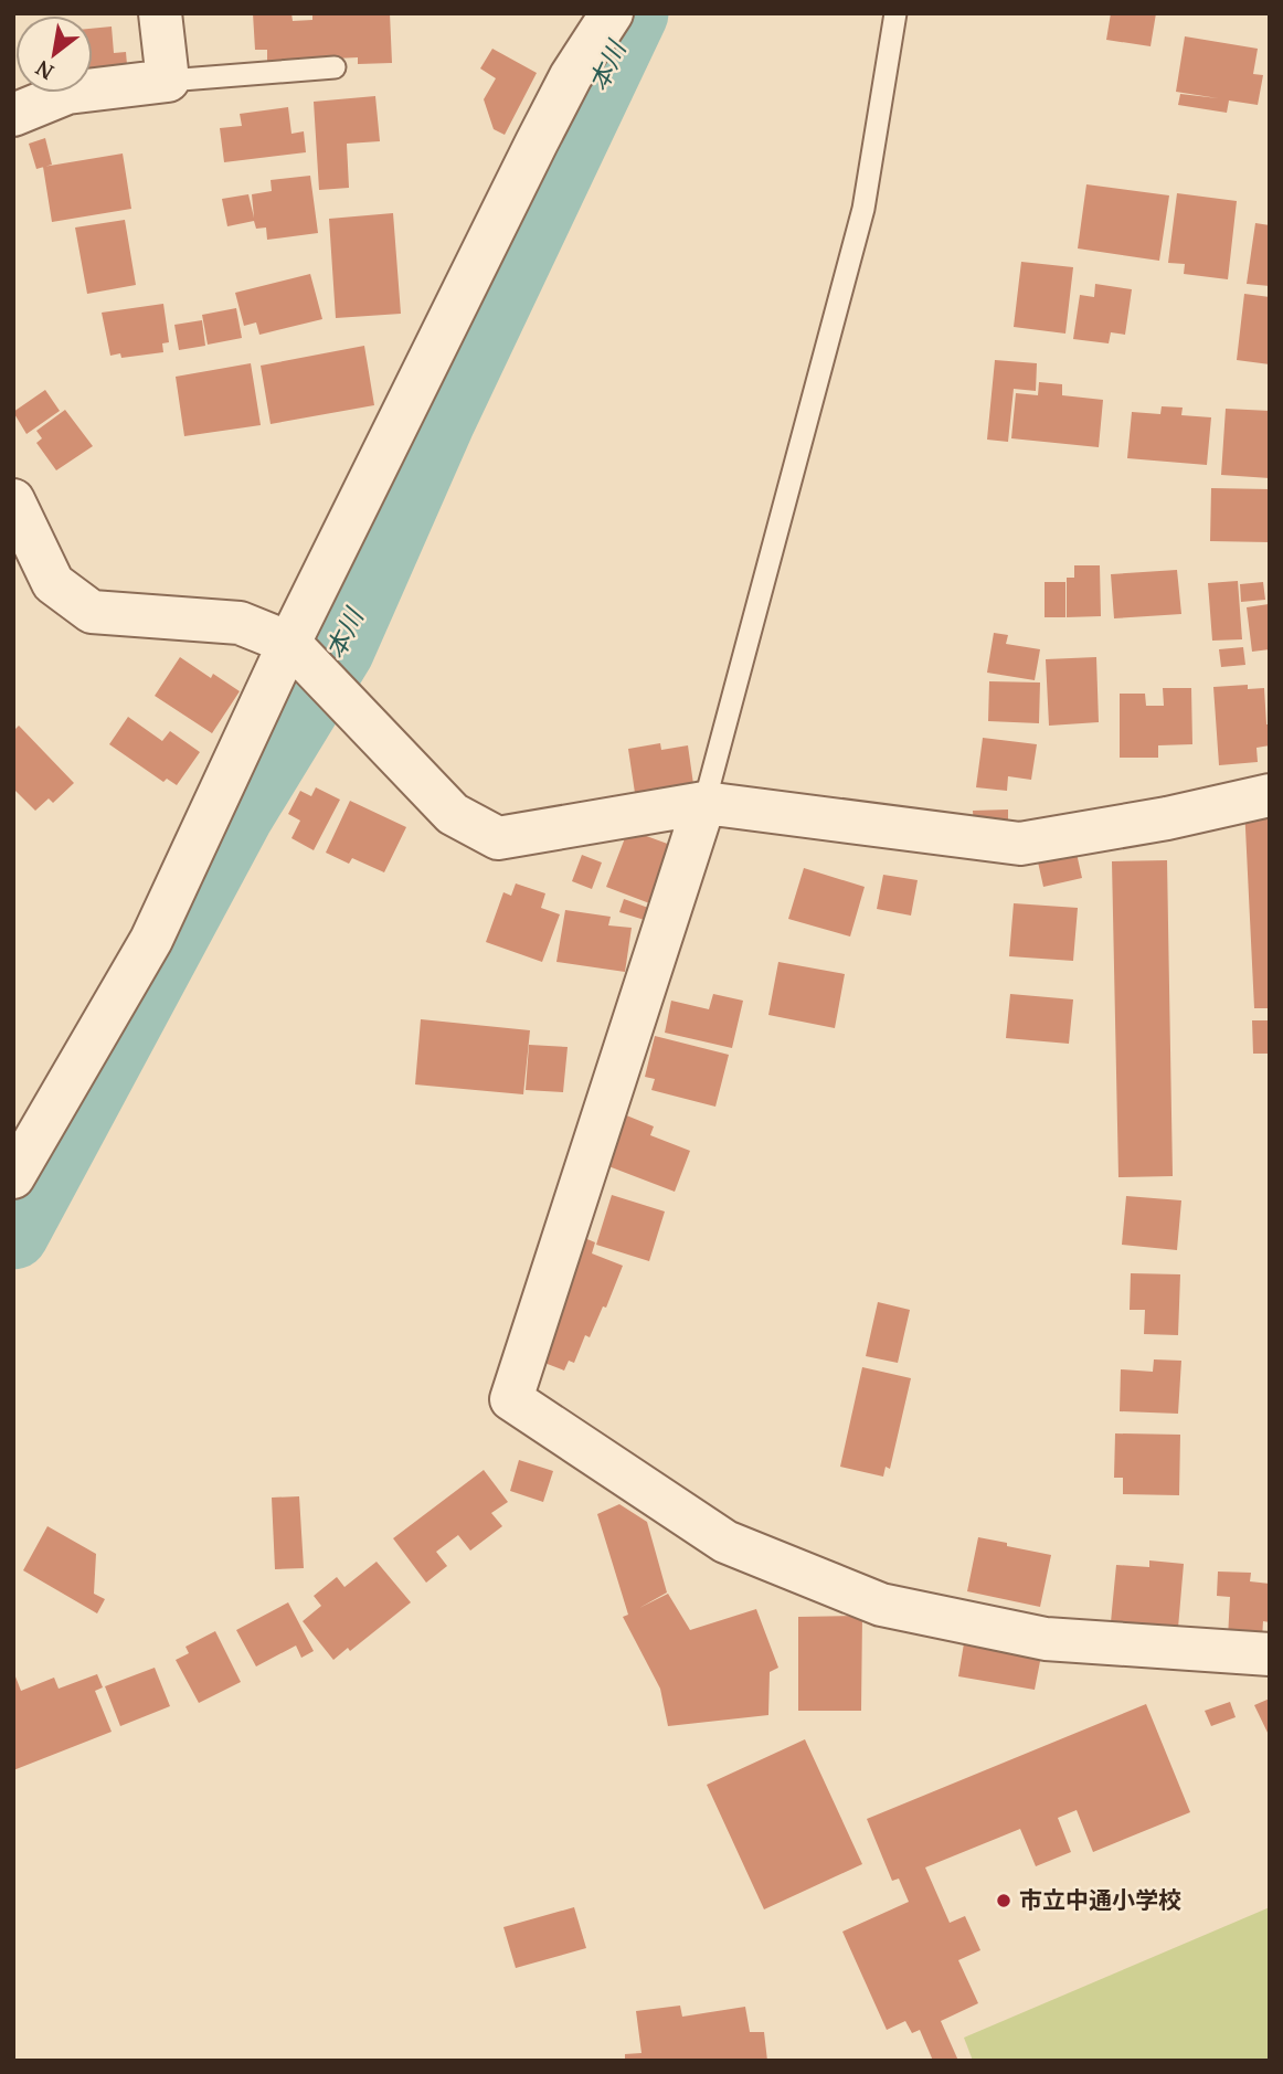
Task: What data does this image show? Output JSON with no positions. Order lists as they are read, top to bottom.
{
  "water": ["本川"],
  "places": ["市立中通小学校"],
  "north": "bottom left"
}
